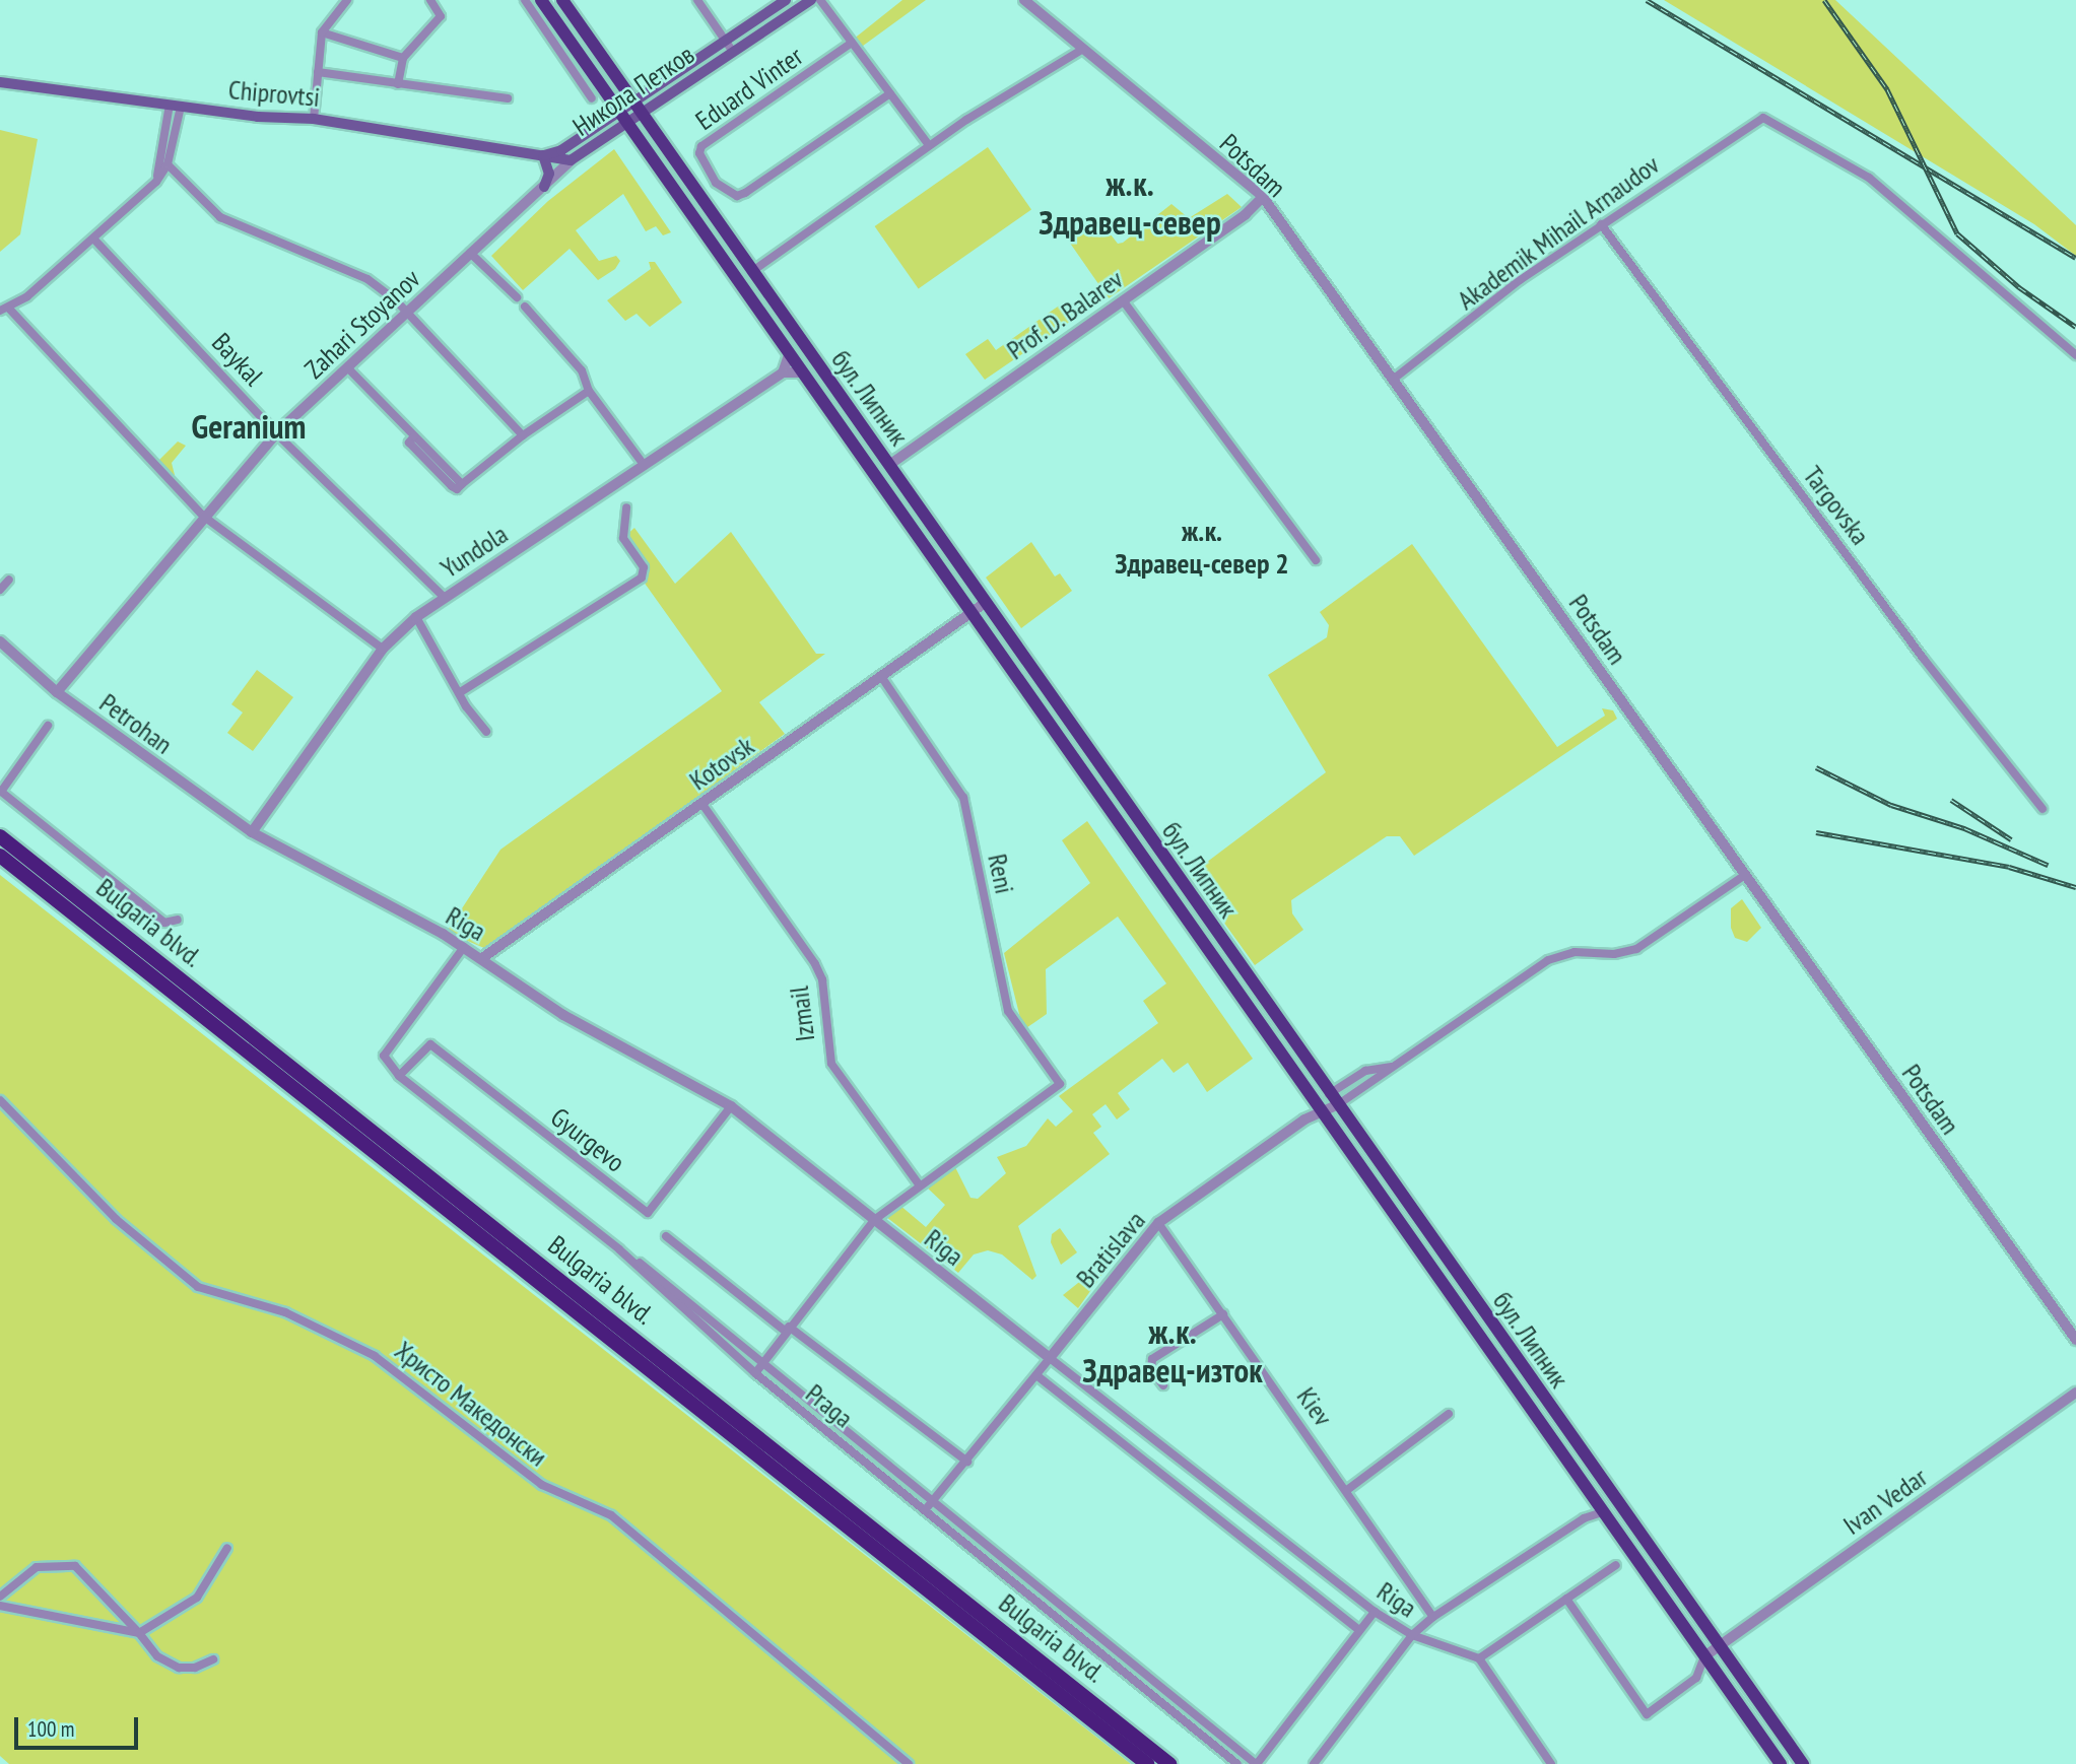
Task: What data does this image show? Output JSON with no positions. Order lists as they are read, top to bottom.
{
  "streets": {
    "highway": ["Bulgaria blvd."],
    "main road": ["Никола Петков", "Chiprovtsi", "бул. Липник"],
    "street": [
      "Eduard Vinter",
      "Potsdam",
      "Akademik Mihail Arnaudov",
      "Prof. D. Balarev",
      "Zahari Stoyanov",
      "Baykal",
      "Targovska",
      "Yundola",
      "Petrohan",
      "Kotovsk",
      "Reni",
      "Riga",
      "Izmail",
      "Gyurgevo",
      "Bratislava",
      "Христо Македонски",
      "Praga",
      "Kiev",
      "Ivan Vedar"
    ]
  },
  "crossings": [
    ["Никола Петков", "Chiprovtsi"],
    ["Никола Петков", "Zahari Stoyanov"],
    ["Никола Петков", "бул. Липник"],
    ["Potsdam", "Akademik Mihail Arnaudov"],
    ["Potsdam", "Prof. D. Balarev"],
    ["Akademik Mihail Arnaudov", "Targovska"],
    ["Prof. D. Balarev", "бул. Липник"],
    ["Zahari Stoyanov", "Baykal"],
    ["Zahari Stoyanov", "Petrohan"],
    ["Baykal", "Yundola"],
    ["бул. Липник", "Kotovsk"],
    ["бул. Липник", "Bratislava"],
    ["бул. Липник", "Ivan Vedar"],
    ["Yundola", "Petrohan"],
    ["Yundola", "Riga"],
    ["Petrohan", "Riga"],
    ["Kotovsk", "Reni"],
    ["Kotovsk", "Riga"],
    ["Kotovsk", "Izmail"],
    ["Reni", "Izmail"],
    ["Riga", "Gyurgevo"],
    ["Riga", "Bratislava"],
    ["Gyurgevo", "Praga"],
    ["Bratislava", "Praga"],
    ["Bratislava", "Kiev"]
  ],
  "districts": [
    "ж.к. Здравец-север",
    "Geranium",
    "ж.к. Здравец-север 2",
    "ж.к. Здравец-изток"
  ],
  "scale_bar": "100 m"
}
